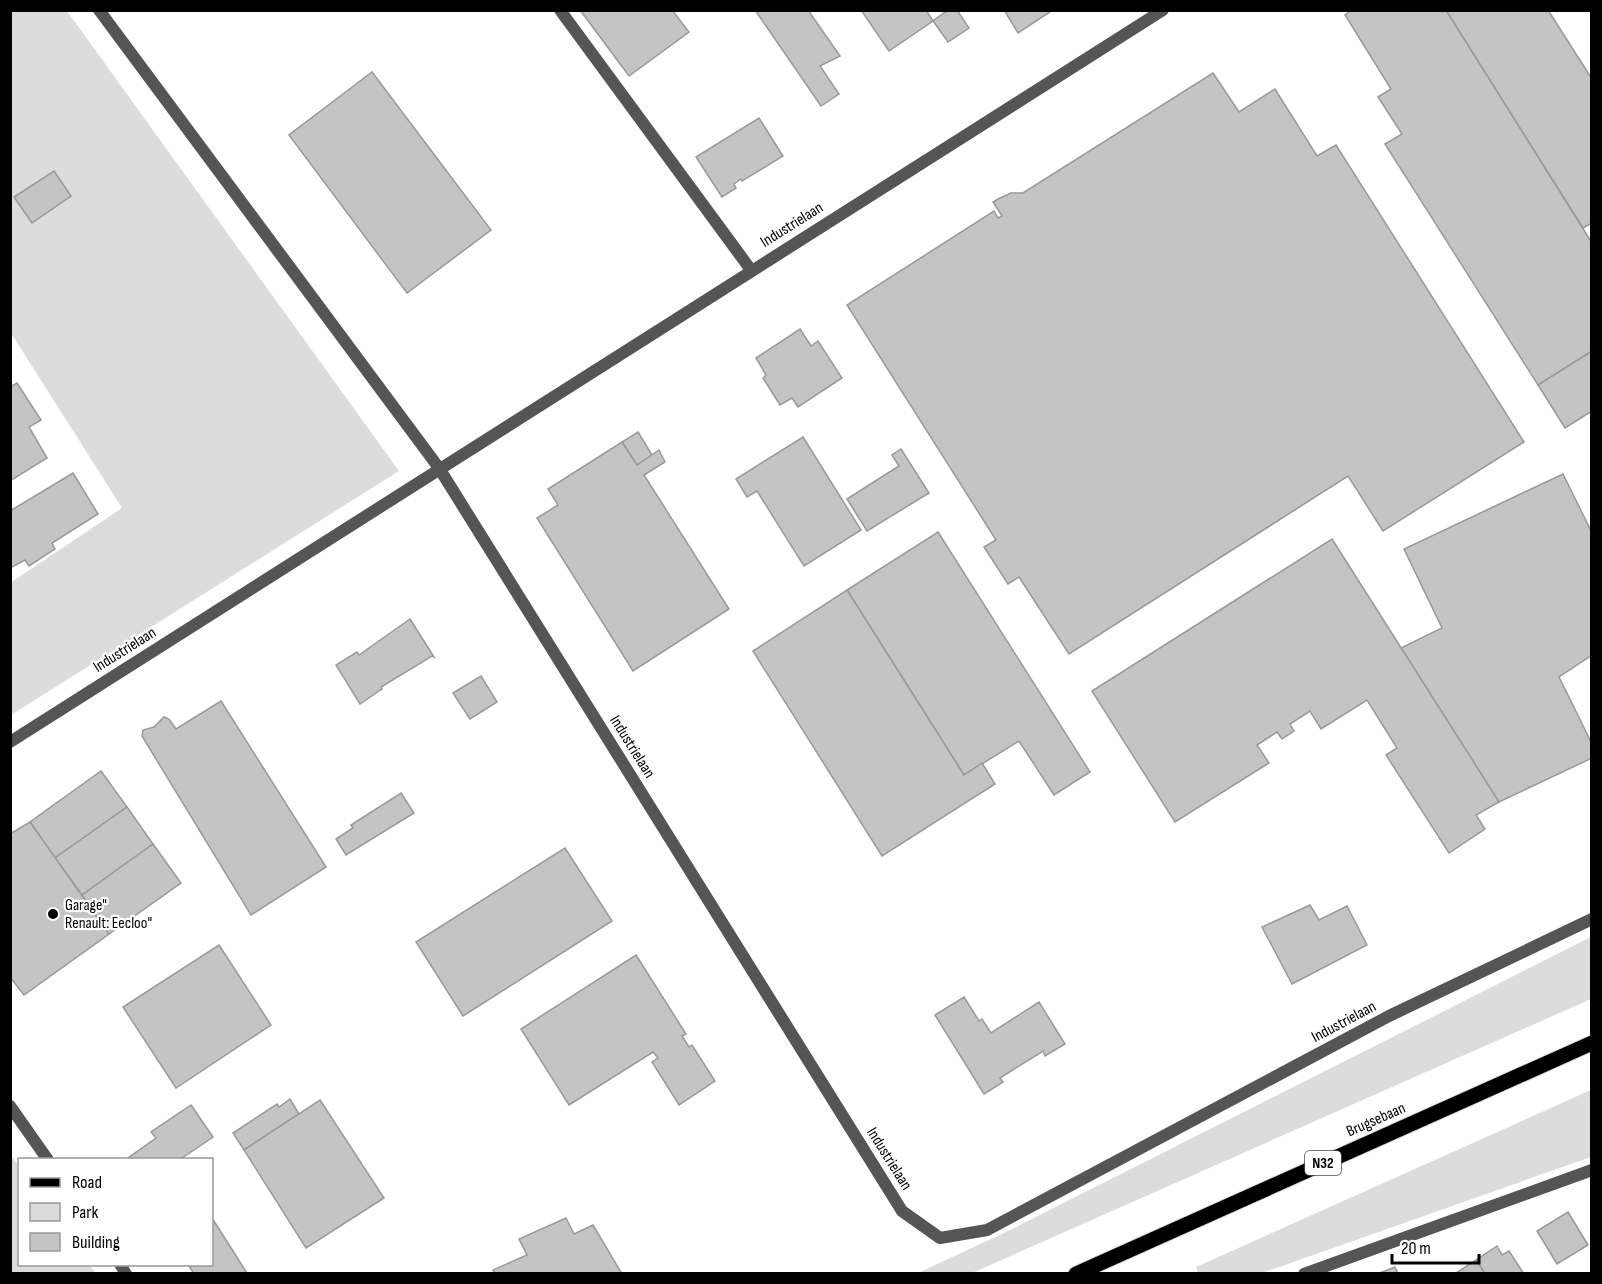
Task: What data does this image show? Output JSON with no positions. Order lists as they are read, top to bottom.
{
  "streets": {
    "main road": ["Brugsebaan", "N32"],
    "street": ["Industrielaan"]
  },
  "places": ["Garage\" Renault: Eecloo\""],
  "legend": ["Road", "Park", "Building"],
  "scale_bar": "20 m"
}
